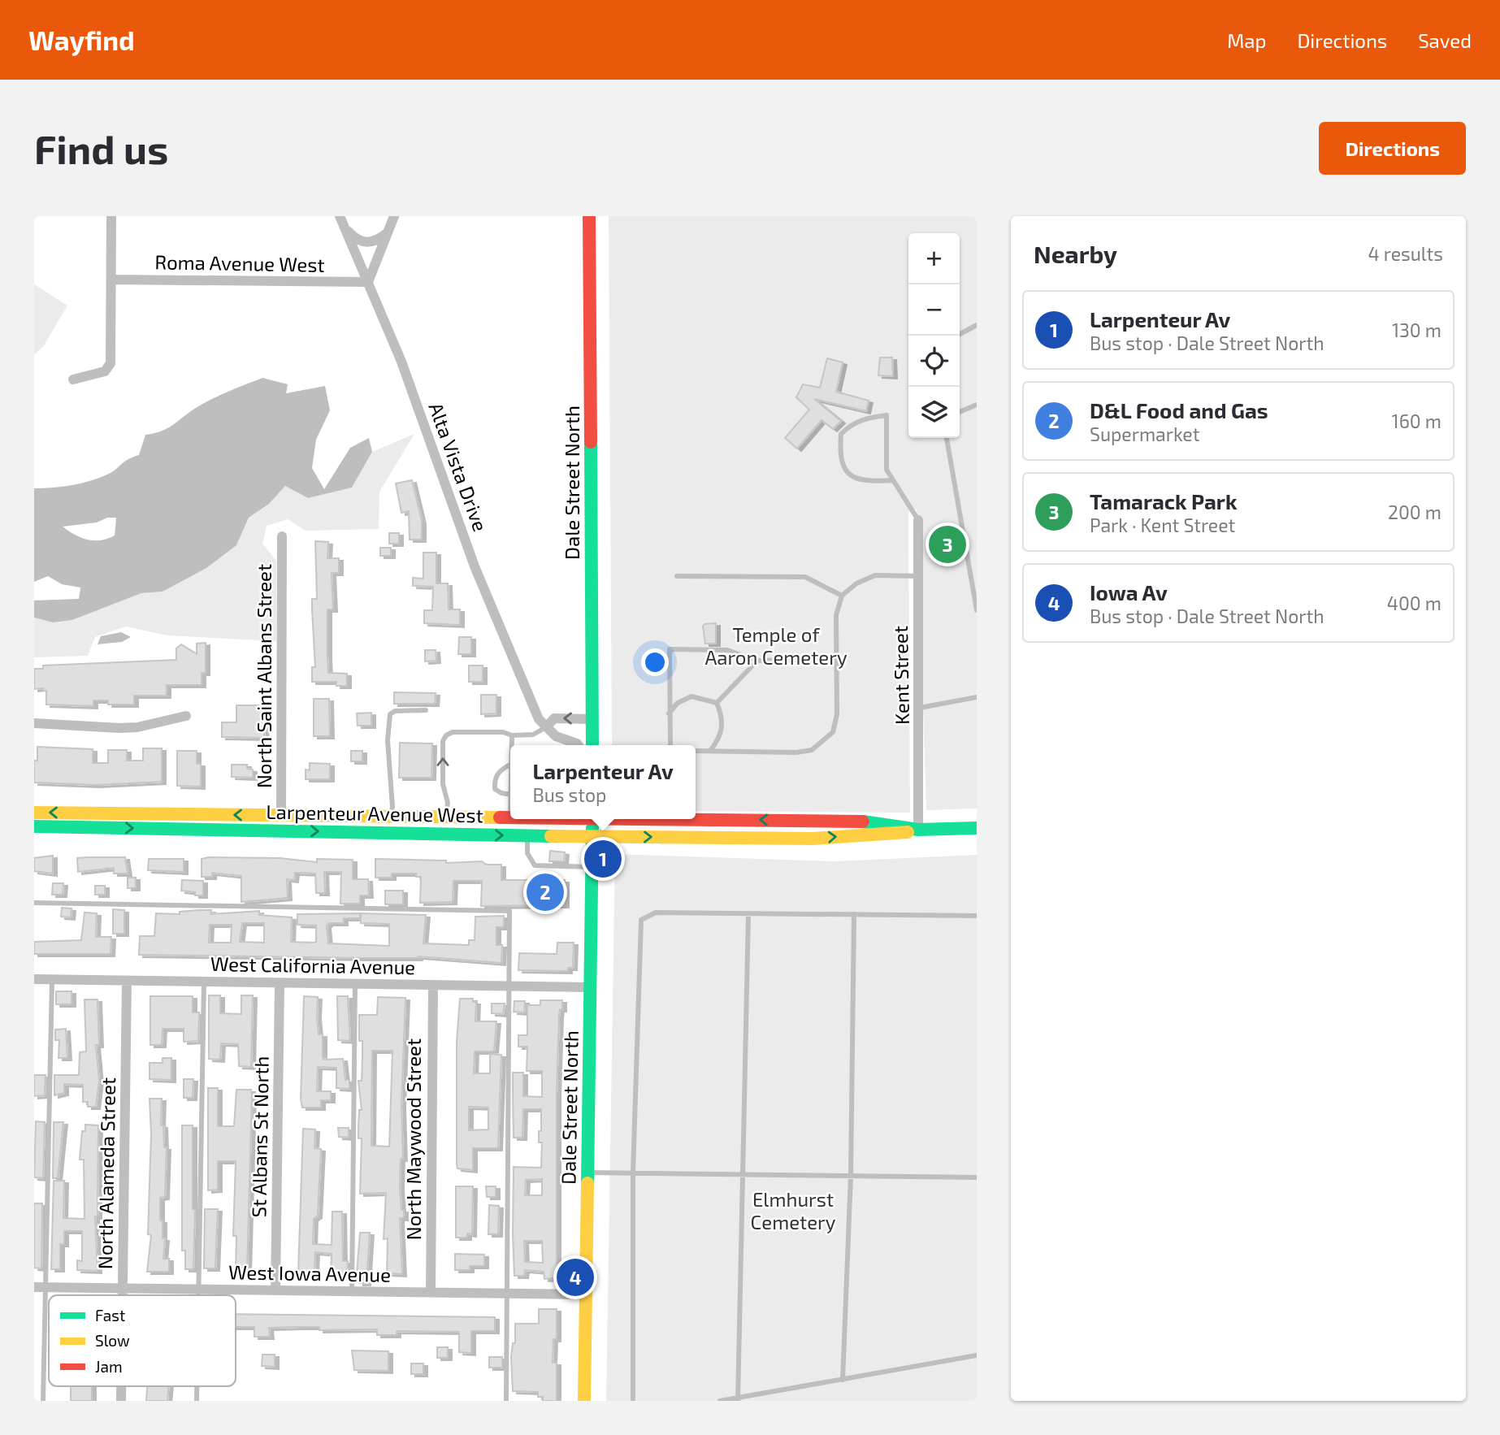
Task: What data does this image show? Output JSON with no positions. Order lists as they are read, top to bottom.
{
  "streets": {
    "main road": ["Dale Street North", "Larpenteur Avenue West"],
    "street": [
      "Roma Avenue West",
      "Alta Vista Drive",
      "Kent Street",
      "North Saint Albans Street",
      "West California Avenue",
      "St Albans St North",
      "North Maywood Street",
      "North Alameda Street",
      "West Iowa Avenue"
    ]
  },
  "crossings": [
    ["Roma Avenue West", "Alta Vista Drive"],
    ["Dale Street North", "Larpenteur Avenue West"],
    ["Dale Street North", "West California Avenue"],
    ["Dale Street North", "West Iowa Avenue"],
    ["Kent Street", "Larpenteur Avenue West"],
    ["North Saint Albans Street", "Larpenteur Avenue West"],
    ["West California Avenue", "St Albans St North"],
    ["West California Avenue", "North Maywood Street"],
    ["West California Avenue", "North Alameda Street"],
    ["St Albans St North", "West Iowa Avenue"],
    ["North Maywood Street", "West Iowa Avenue"],
    ["North Alameda Street", "West Iowa Avenue"]
  ],
  "parks": ["Temple of Aaron Cemetery", "Elmhurst Cemetery"],
  "legend": ["Fast", "Slow", "Jam"],
  "page": {
    "header": "Wayfind",
    "nav": ["Map", "Directions", "Saved"],
    "buttons": "Directions",
    "title": "Find us",
    "heading": ["Nearby", "4 results"],
    "map_buttons": ["+", "−"],
    "list": [
      {
        "mark": "1",
        "name": "Larpenteur Av",
        "note": "Bus stop · Dale Street North",
        "value": "130 m"
      },
      {
        "mark": "2",
        "name": "D&L Food and Gas",
        "note": "Supermarket",
        "value": "160 m"
      },
      {
        "mark": "3",
        "name": "Tamarack Park",
        "note": "Park · Kent Street",
        "value": "200 m"
      },
      {
        "mark": "4",
        "name": "Iowa Av",
        "note": "Bus stop · Dale Street North",
        "value": "400 m"
      }
    ],
    "pins": [
      "3",
      "1",
      "2",
      "4"
    ],
    "popup": ["Larpenteur Av", "Bus stop"]
  }
}
